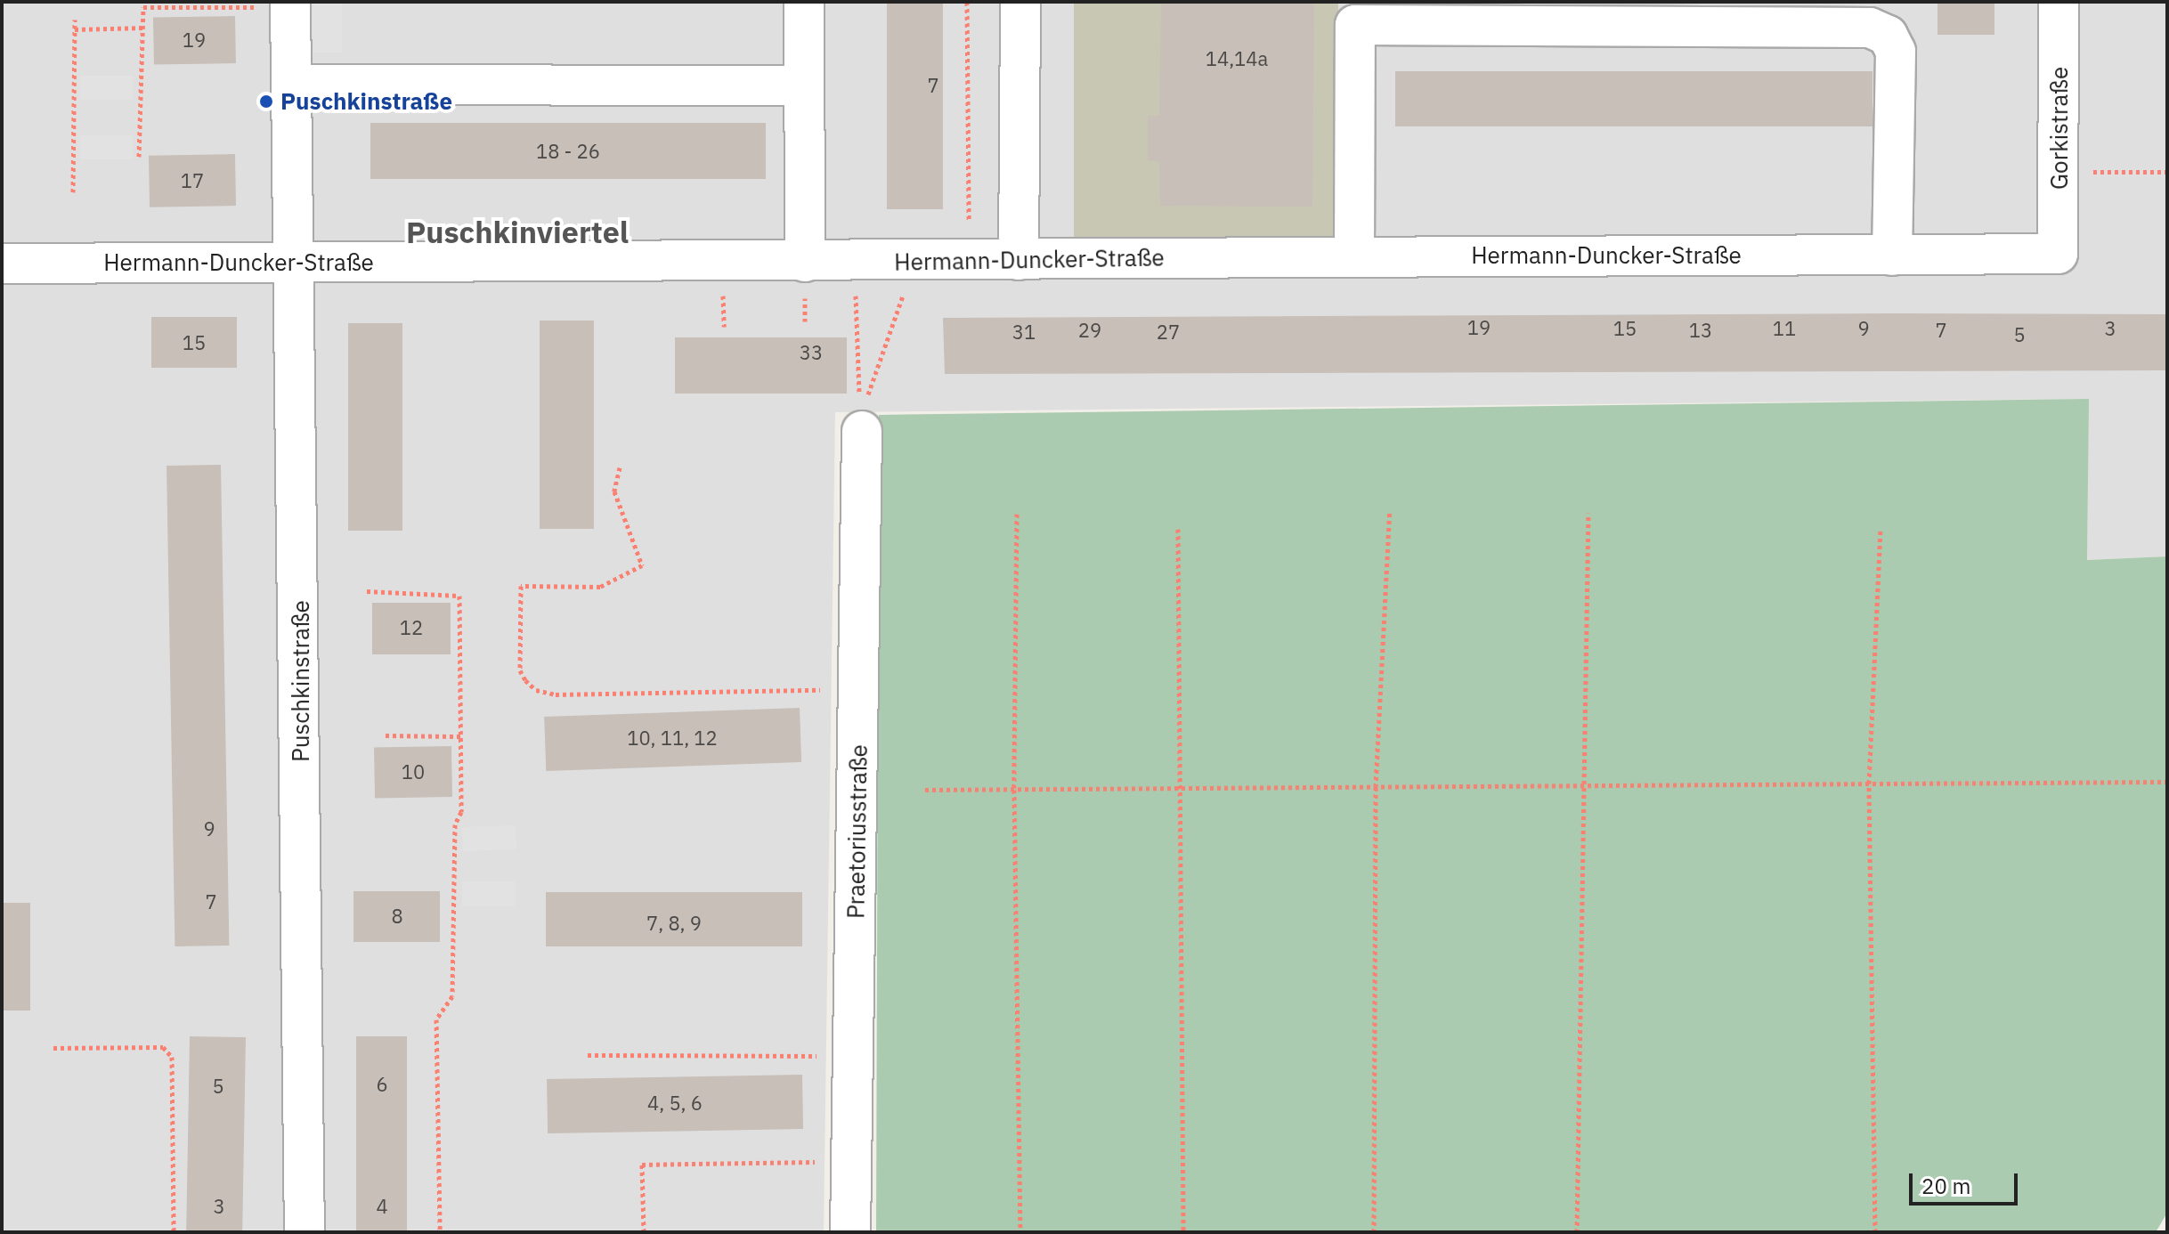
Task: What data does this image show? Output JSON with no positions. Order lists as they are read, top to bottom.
{
  "streets": {
    "street": [
      "Gorkistraße",
      "Hermann-Duncker-Straße",
      "Puschkinstraße",
      "Praetoriusstraße"
    ]
  },
  "crossings": [
    ["Gorkistraße", "Hermann-Duncker-Straße"],
    ["Hermann-Duncker-Straße", "Puschkinstraße"]
  ],
  "districts": ["Puschkinviertel"],
  "places": ["Puschkinstraße"],
  "house_numbers": [
    "19",
    "14,14a",
    "7",
    "18 - 26",
    "17",
    "19",
    "15",
    "11",
    "9",
    "3",
    "29",
    "13",
    "7",
    "31",
    "27",
    "5",
    "15",
    "33",
    "12",
    "10, 11, 12",
    "10",
    "9",
    "7",
    "8",
    "7, 8, 9",
    "6",
    "5",
    "4, 5, 6",
    "3",
    "4"
  ],
  "scale_bar": "20 m"
}
